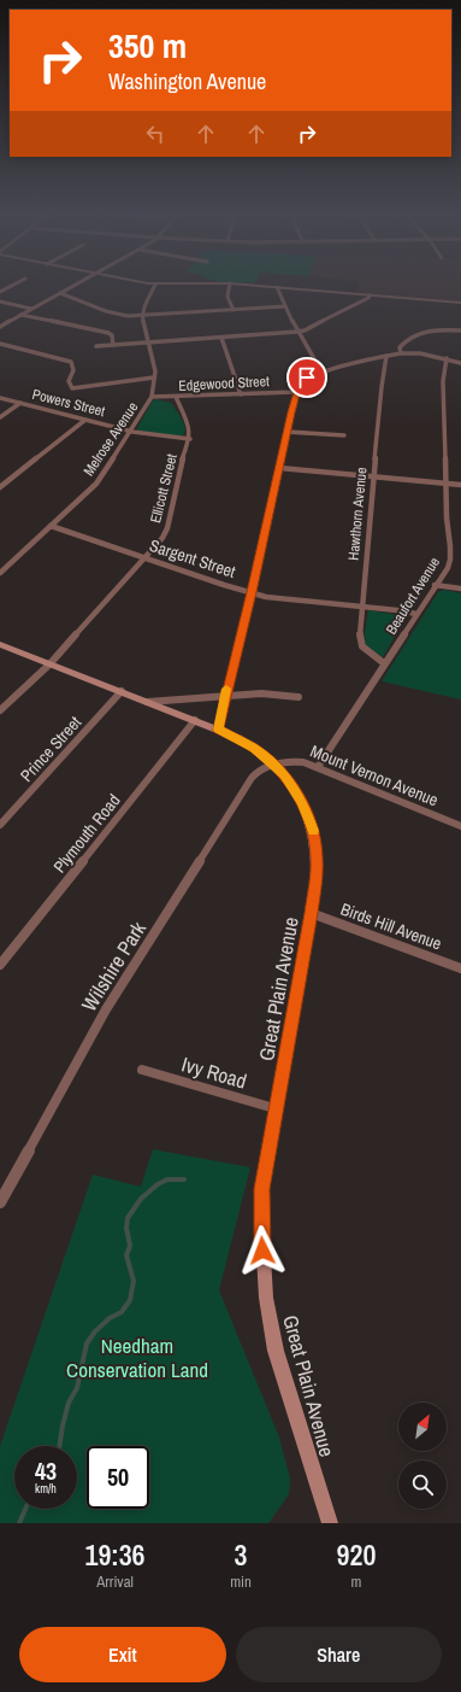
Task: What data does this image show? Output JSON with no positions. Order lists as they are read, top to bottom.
{
  "streets": {
    "main road": ["Great Plain Avenue"],
    "street": [
      "Edgewood Street",
      "Powers Street",
      "Melrose Avenue",
      "Ellicott Street",
      "Hawthorn Avenue",
      "Sargent Street",
      "Beaufort Avenue",
      "Prince Street",
      "Mount Vernon Avenue",
      "Plymouth Road",
      "Birds Hill Avenue",
      "Wilshire Park",
      "Ivy Road"
    ]
  },
  "crossings": [
    ["Edgewood Street", "Melrose Avenue"],
    ["Edgewood Street", "Ellicott Street"],
    ["Powers Street", "Melrose Avenue"],
    ["Powers Street", "Ellicott Street"],
    ["Melrose Avenue", "Sargent Street"],
    ["Ellicott Street", "Sargent Street"],
    ["Ellicott Street", "Great Plain Avenue"],
    ["Hawthorn Avenue", "Sargent Street"],
    ["Hawthorn Avenue", "Beaufort Avenue"],
    ["Sargent Street", "Beaufort Avenue"],
    ["Beaufort Avenue", "Mount Vernon Avenue"],
    ["Prince Street", "Great Plain Avenue"],
    ["Mount Vernon Avenue", "Wilshire Park"],
    ["Mount Vernon Avenue", "Great Plain Avenue"],
    ["Plymouth Road", "Great Plain Avenue"],
    ["Birds Hill Avenue", "Great Plain Avenue"],
    ["Wilshire Park", "Great Plain Avenue"],
    ["Great Plain Avenue", "Ivy Road"]
  ],
  "parks": ["Needham Conservation Land"],
  "north": "top right",
  "page": {
    "turn": ["350 m", "Washington Avenue"],
    "speed": "43 km/h",
    "limit": "50",
    "eta": [
      "19:36",
      "Arrival",
      "3",
      "min",
      "920",
      "m"
    ],
    "buttons": ["Exit", "Share"]
  }
}
